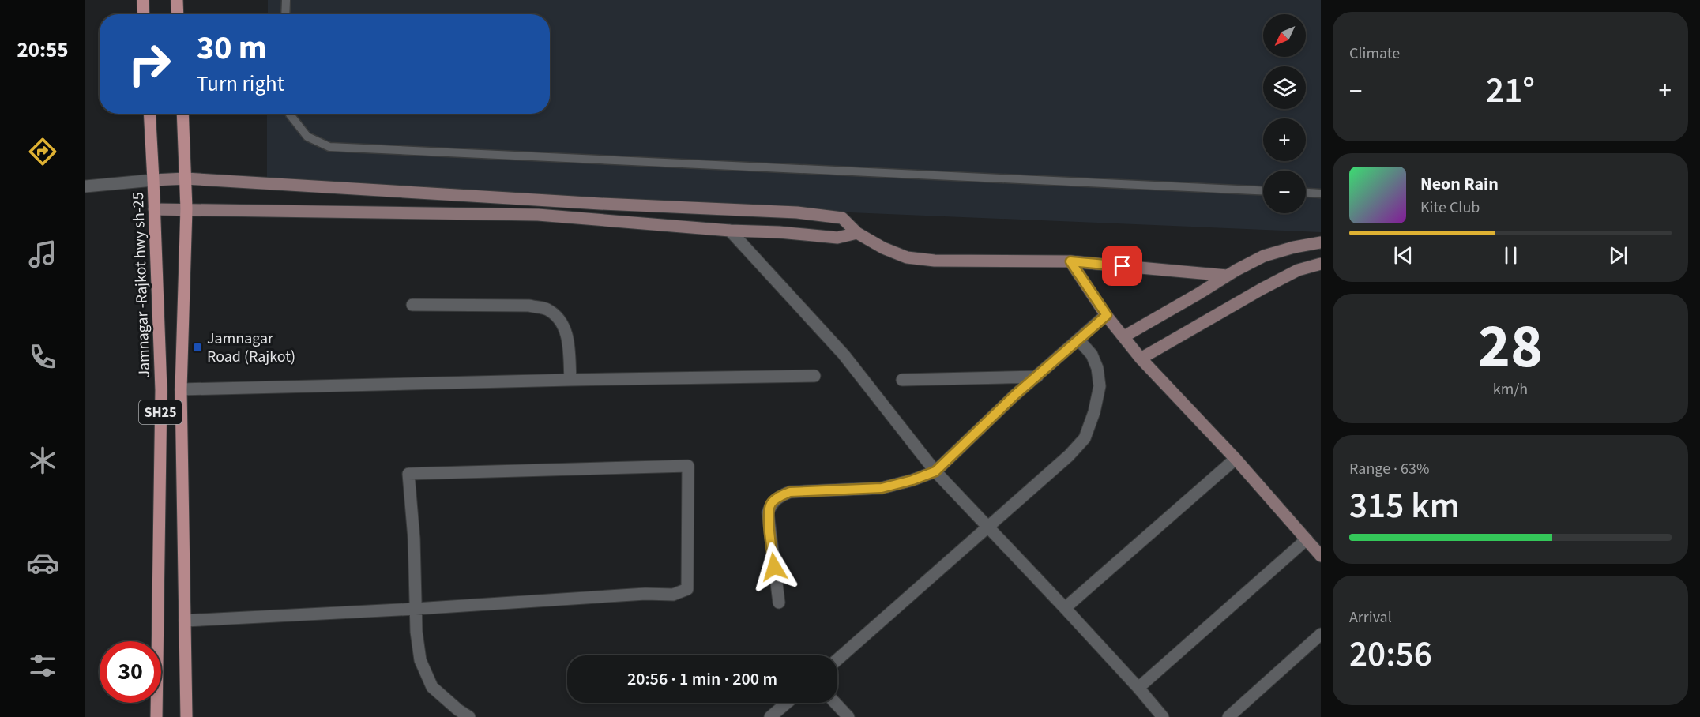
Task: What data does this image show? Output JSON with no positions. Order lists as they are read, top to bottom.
{
  "streets": {
    "main road": ["Jamnagar -Rajkot hwy sh-25", "SH25"]
  },
  "places": {
    "transit": ["Jamnagar Road (Rajkot)"]
  },
  "north": "bottom left",
  "page": {
    "tabs": "20:55",
    "tile": [
      "Climate",
      ["28", "km/h"],
      ["Range · 63%", "315 km"],
      ["Arrival", "20:56"]
    ],
    "map_buttons": ["+", "−"],
    "turn": ["30 m", "Turn right"],
    "heat": ["−", "21°", "+"],
    "song": ["Neon Rain", "Kite Club"],
    "limit": "30",
    "trip": "20:56 · 1 min · 200 m"
  }
}
